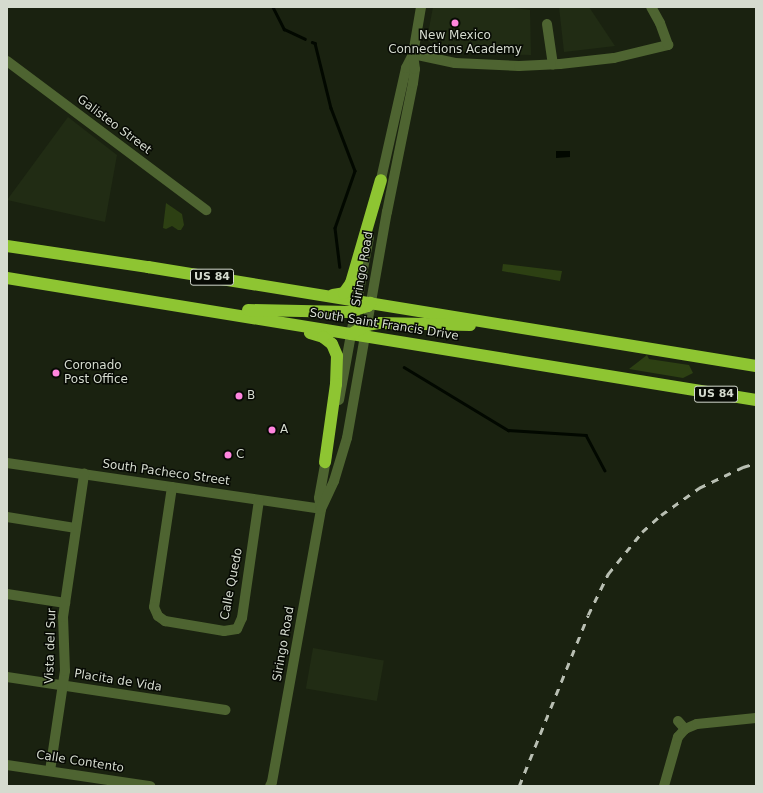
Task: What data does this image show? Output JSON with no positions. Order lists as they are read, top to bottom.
{
  "streets": {
    "highway": ["US 84", "South Saint Francis Drive"],
    "street": [
      "Galisteo Street",
      "Siringo Road",
      "South Pacheco Street",
      "Calle Quedo",
      "Vista del Sur",
      "Placita de Vida",
      "Calle Contento"
    ]
  },
  "crossings": [
    ["Siringo Road", "South Saint Francis Drive"],
    ["Siringo Road", "South Pacheco Street"],
    ["South Pacheco Street", "Calle Quedo"],
    ["South Pacheco Street", "Vista del Sur"],
    ["Vista del Sur", "Placita de Vida"],
    ["Vista del Sur", "Calle Contento"]
  ],
  "places": [
    "New Mexico Connections Academy",
    "Coronado Post Office",
    "B",
    "A",
    "C"
  ]
}
